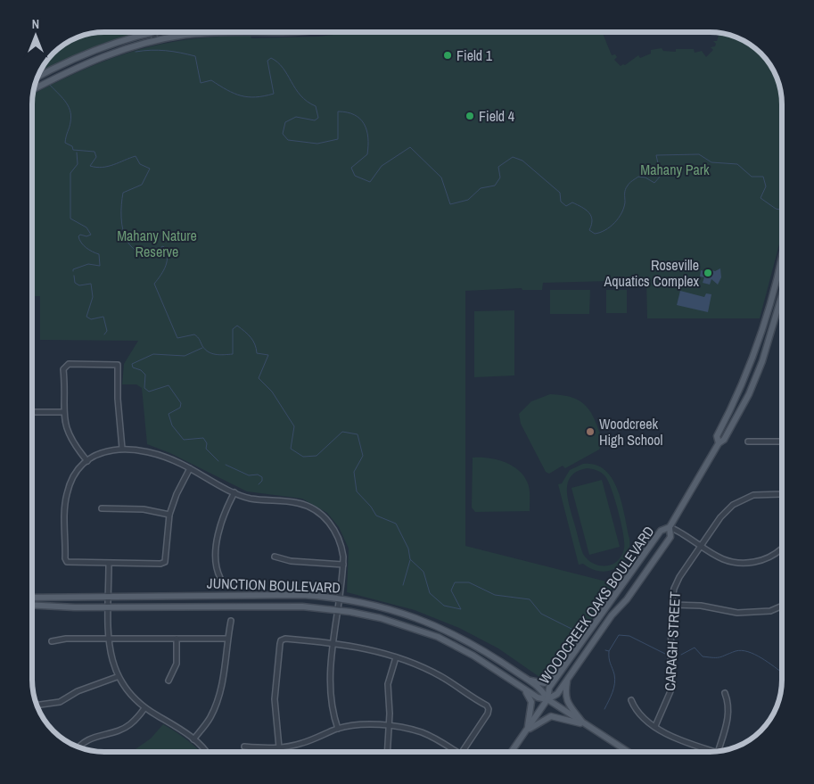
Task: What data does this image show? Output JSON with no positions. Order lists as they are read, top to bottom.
{
  "streets": {
    "main road": ["JUNCTION BOULEVARD", "WOODCREEK OAKS BOULEVARD"],
    "street": ["CARAGH STREET"]
  },
  "crossings": [
    ["JUNCTION BOULEVARD", "WOODCREEK OAKS BOULEVARD"]
  ],
  "parks": ["Mahany Park", "Mahany Nature Reserve"],
  "places": [
    "Field 1",
    "Field 4",
    "Roseville Aquatics Complex",
    "Woodcreek High School"
  ],
  "north": "top"
}
